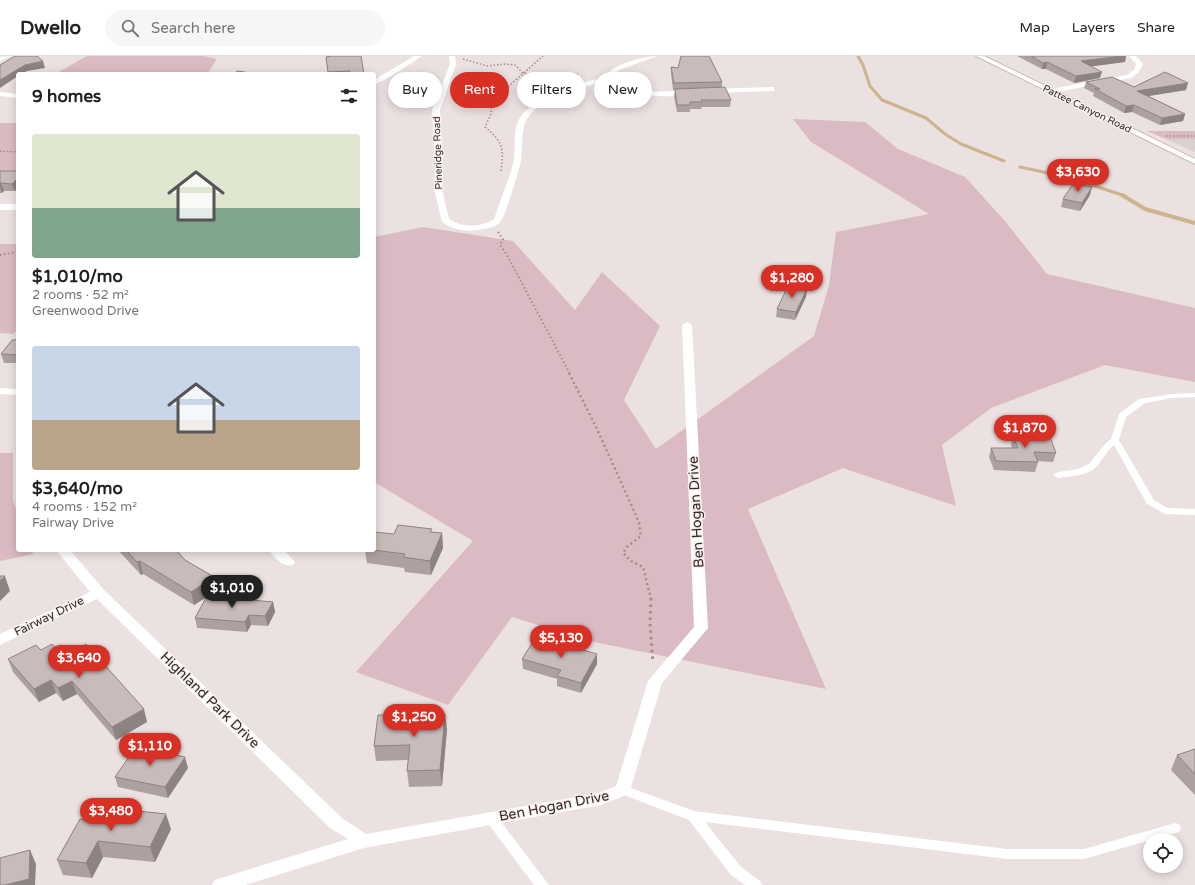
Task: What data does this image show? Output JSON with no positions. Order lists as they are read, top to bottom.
{
  "streets": {
    "street": [
      "Pattee Canyon Road",
      "Pineridge Road",
      "Ben Hogan Drive",
      "Fairway Drive",
      "Highland Park Drive"
    ]
  },
  "crossings": [
    ["Ben Hogan Drive", "Highland Park Drive"],
    ["Fairway Drive", "Highland Park Drive"]
  ],
  "page": {
    "header": "Dwello",
    "search": "Search here",
    "nav": ["Map", "Layers", "Share"],
    "chip": [
      "Buy",
      "Rent",
      "Filters",
      "New"
    ],
    "heading": "9 homes",
    "list": [
      {
        "name": "$1,010/mo",
        "note": "2 rooms · 52 m² · Greenwood Drive"
      },
      {
        "name": "$3,640/mo",
        "note": "4 rooms · 152 m² · Fairway Drive"
      }
    ],
    "price": [
      "$3,630",
      "$1,280",
      "$1,870",
      "$1,010",
      "$5,130",
      "$3,640",
      "$1,250",
      "$1,110",
      "$3,480"
    ]
  }
}
